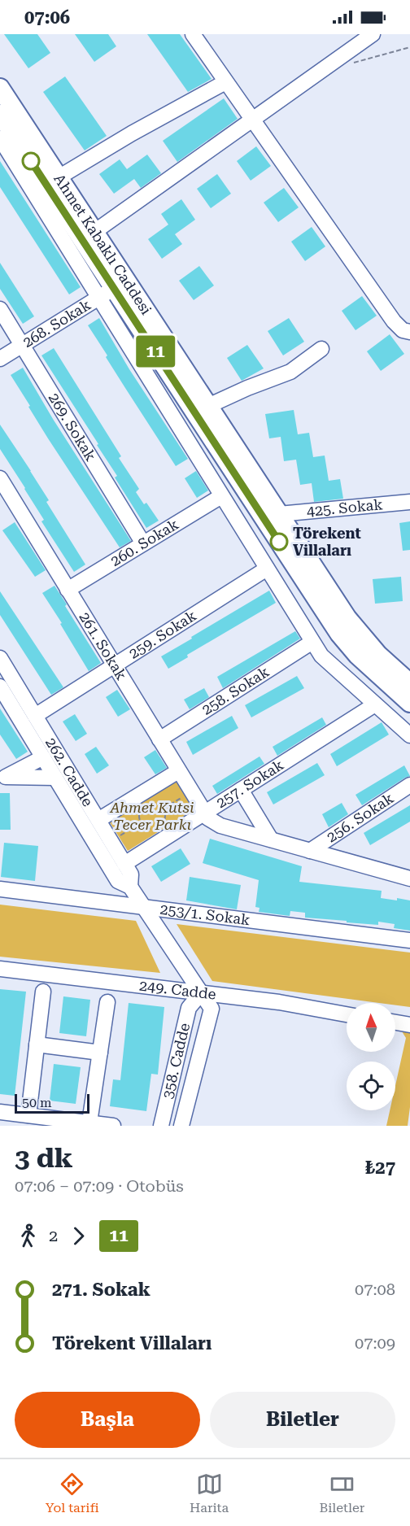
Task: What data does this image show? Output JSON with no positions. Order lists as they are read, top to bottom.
{
  "streets": {
    "main road": ["Ahmet Kabaklı Caddesi"],
    "street": [
      "268. Sokak",
      "269. Sokak",
      "425. Sokak",
      "260. Sokak",
      "259. Sokak",
      "261. Sokak",
      "258. Sokak",
      "262. Cadde",
      "257. Sokak",
      "256. Sokak",
      "253/1. Sokak",
      "249. Cadde",
      "358. Cadde"
    ]
  },
  "crossings": [
    ["Ahmet Kabaklı Caddesi", "268. Sokak"],
    ["Ahmet Kabaklı Caddesi", "425. Sokak"],
    ["268. Sokak", "269. Sokak"],
    ["269. Sokak", "260. Sokak"],
    ["260. Sokak", "261. Sokak"],
    ["259. Sokak", "261. Sokak"],
    ["259. Sokak", "262. Cadde"],
    ["261. Sokak", "258. Sokak"],
    ["261. Sokak", "257. Sokak"],
    ["262. Cadde", "257. Sokak"],
    ["262. Cadde", "253/1. Sokak"],
    ["262. Cadde", "249. Cadde"],
    ["262. Cadde", "358. Cadde"],
    ["249. Cadde", "358. Cadde"]
  ],
  "parks": ["Ahmet Kutsi Tecer Parkı"],
  "places": ["Törekent Villaları"],
  "lines": ["bus line 11"],
  "scale_bar": "50 m",
  "north": "top",
  "page": {
    "status": "07:06",
    "on_map": "11",
    "scale": "50 m",
    "heading": ["3 dk", "07:06 – 07:09 · Otobüs", "₺27"],
    "legs": ["2", "11"],
    "list": [
      {
        "name": "271. Sokak",
        "value": "07:08"
      },
      {
        "name": "Törekent Villaları",
        "value": "07:09"
      }
    ],
    "buttons": ["Başla", "Biletler"],
    "tabs": ["Yol tarifi", "Harita", "Biletler"]
  }
}
